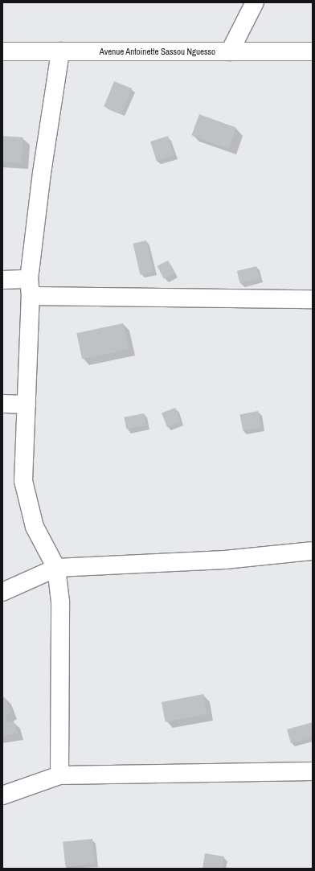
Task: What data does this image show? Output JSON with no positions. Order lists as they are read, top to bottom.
{
  "streets": {
    "street": ["Avenue Antoinette Sassou Nguesso"]
  }
}
